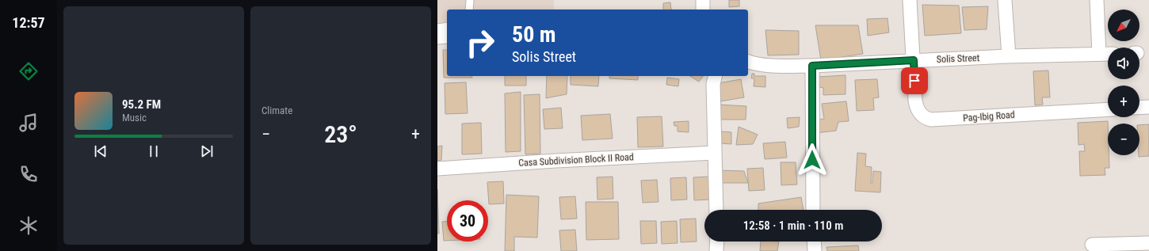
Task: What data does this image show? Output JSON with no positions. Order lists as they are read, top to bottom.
{
  "streets": {
    "street": ["Solis Street", "Pag-Ibig Road", "Casa Subdivision Block II Road"]
  },
  "crossings": [
    ["Solis Street", "Pag-Ibig Road"]
  ],
  "north": "bottom left",
  "page": {
    "tabs": "12:57",
    "tile": "Climate",
    "map_buttons": ["+", "−"],
    "turn": ["50 m", "Solis Street"],
    "song": ["95.2 FM", "Music"],
    "heat": ["−", "23°", "+"],
    "limit": "30",
    "trip": "12:58 · 1 min · 110 m"
  }
}
